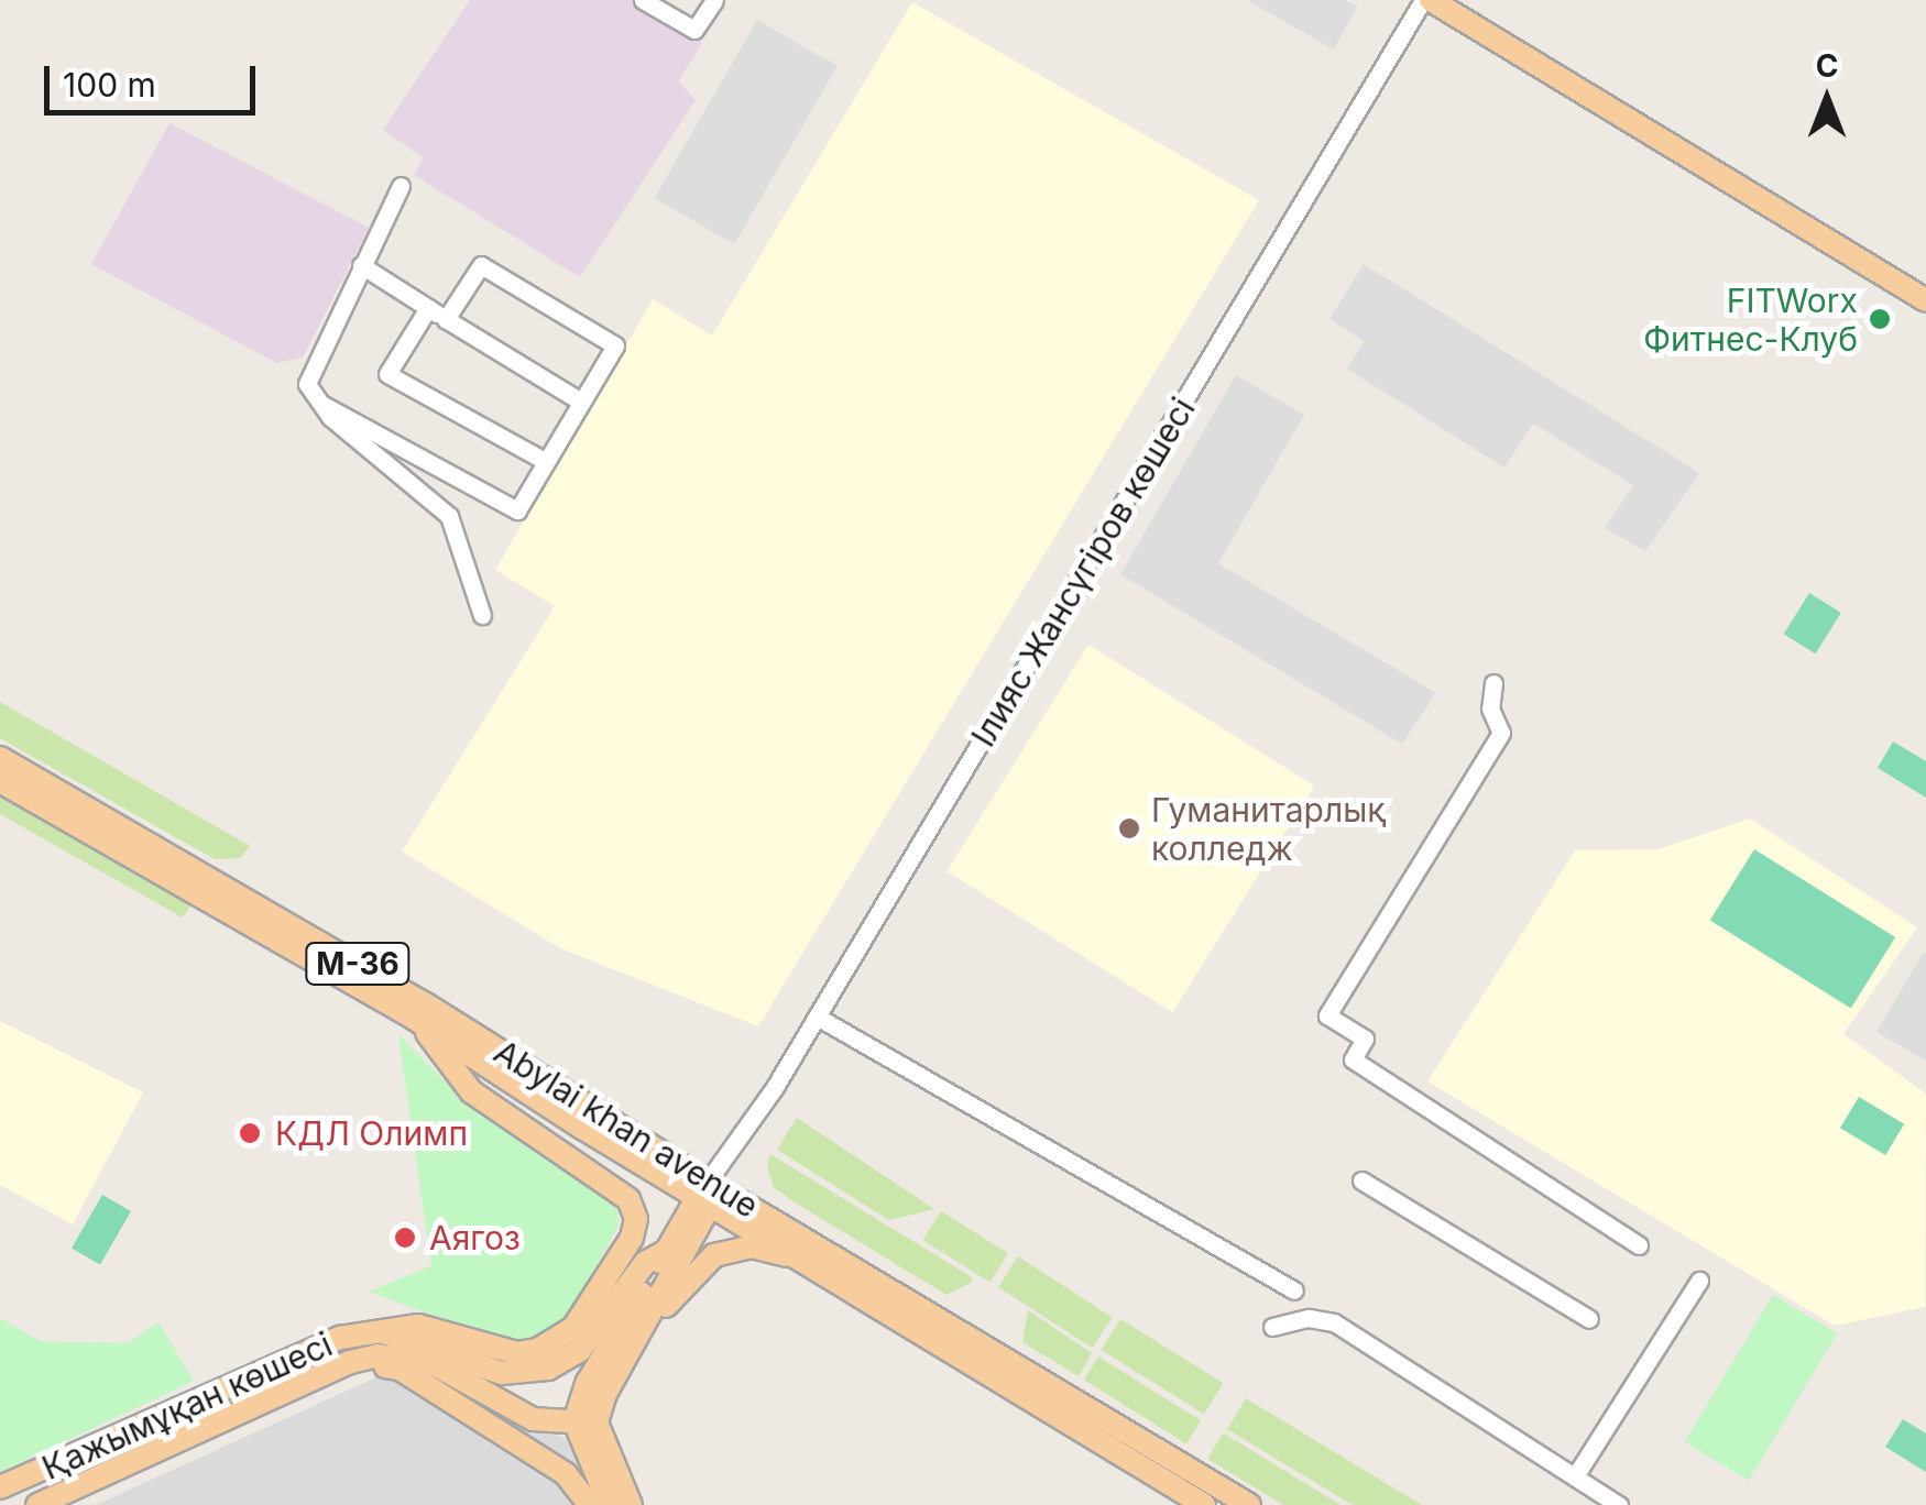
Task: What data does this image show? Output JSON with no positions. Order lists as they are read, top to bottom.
{
  "streets": {
    "main road": ["M-36", "Abylai khan avenue", "Қажымұқан көшесі"],
    "street": ["Ілияс Жансүгіров көшесі"]
  },
  "crossings": [
    ["Ілияс Жансүгіров көшесі", "Abylai khan avenue"],
    ["Abylai khan avenue", "Қажымұқан көшесі"]
  ],
  "places": [
    "FITWorx Фитнес-Клуб",
    "Гуманитарлық колледж",
    "КДЛ Олимп",
    "Аягоз"
  ],
  "scale_bar": "100 m",
  "north": "top"
}
